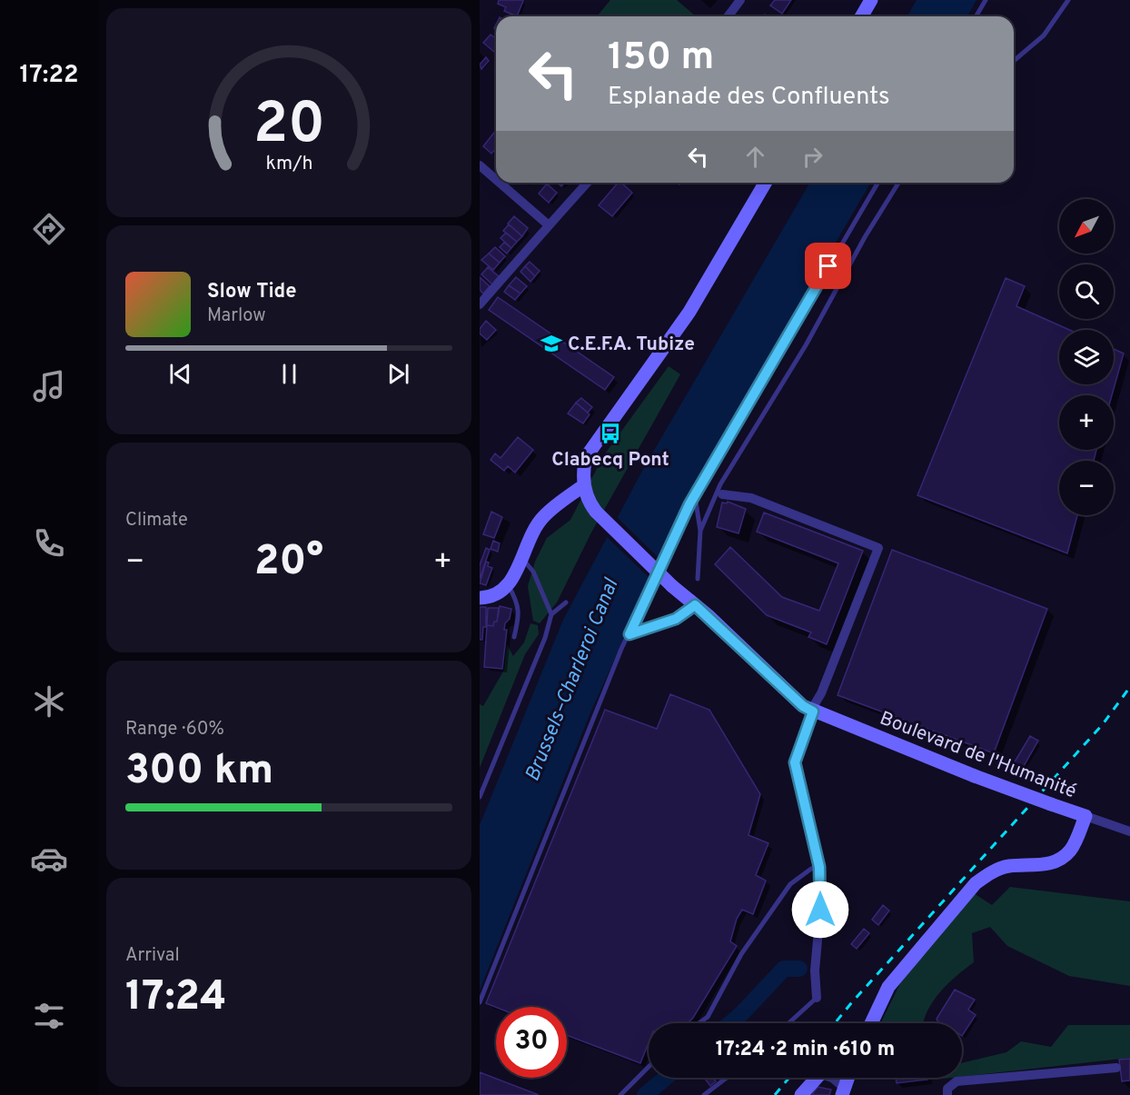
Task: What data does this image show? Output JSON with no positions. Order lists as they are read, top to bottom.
{
  "streets": {
    "main road": ["Boulevard de l'Humanité"]
  },
  "water": ["Brussels–Charleroi Canal"],
  "places": {
    "school or university": ["C.E.F.A. Tubize"],
    "bus stop": ["Clabecq Pont"]
  },
  "north": "bottom left",
  "page": {
    "tabs": "17:22",
    "turn": ["150 m", "Esplanade des Confluents"],
    "map_buttons": ["+", "−"],
    "song": ["Slow Tide", "Marlow"],
    "tile": [
      "Climate",
      ["Range · 60%", "300 km"],
      ["Arrival", "17:24"]
    ],
    "heat": ["−", "20°", "+"],
    "limit": "30",
    "trip": "17:24 · 2 min · 610 m",
    "gauge": ["20", "km/h"]
  }
}
